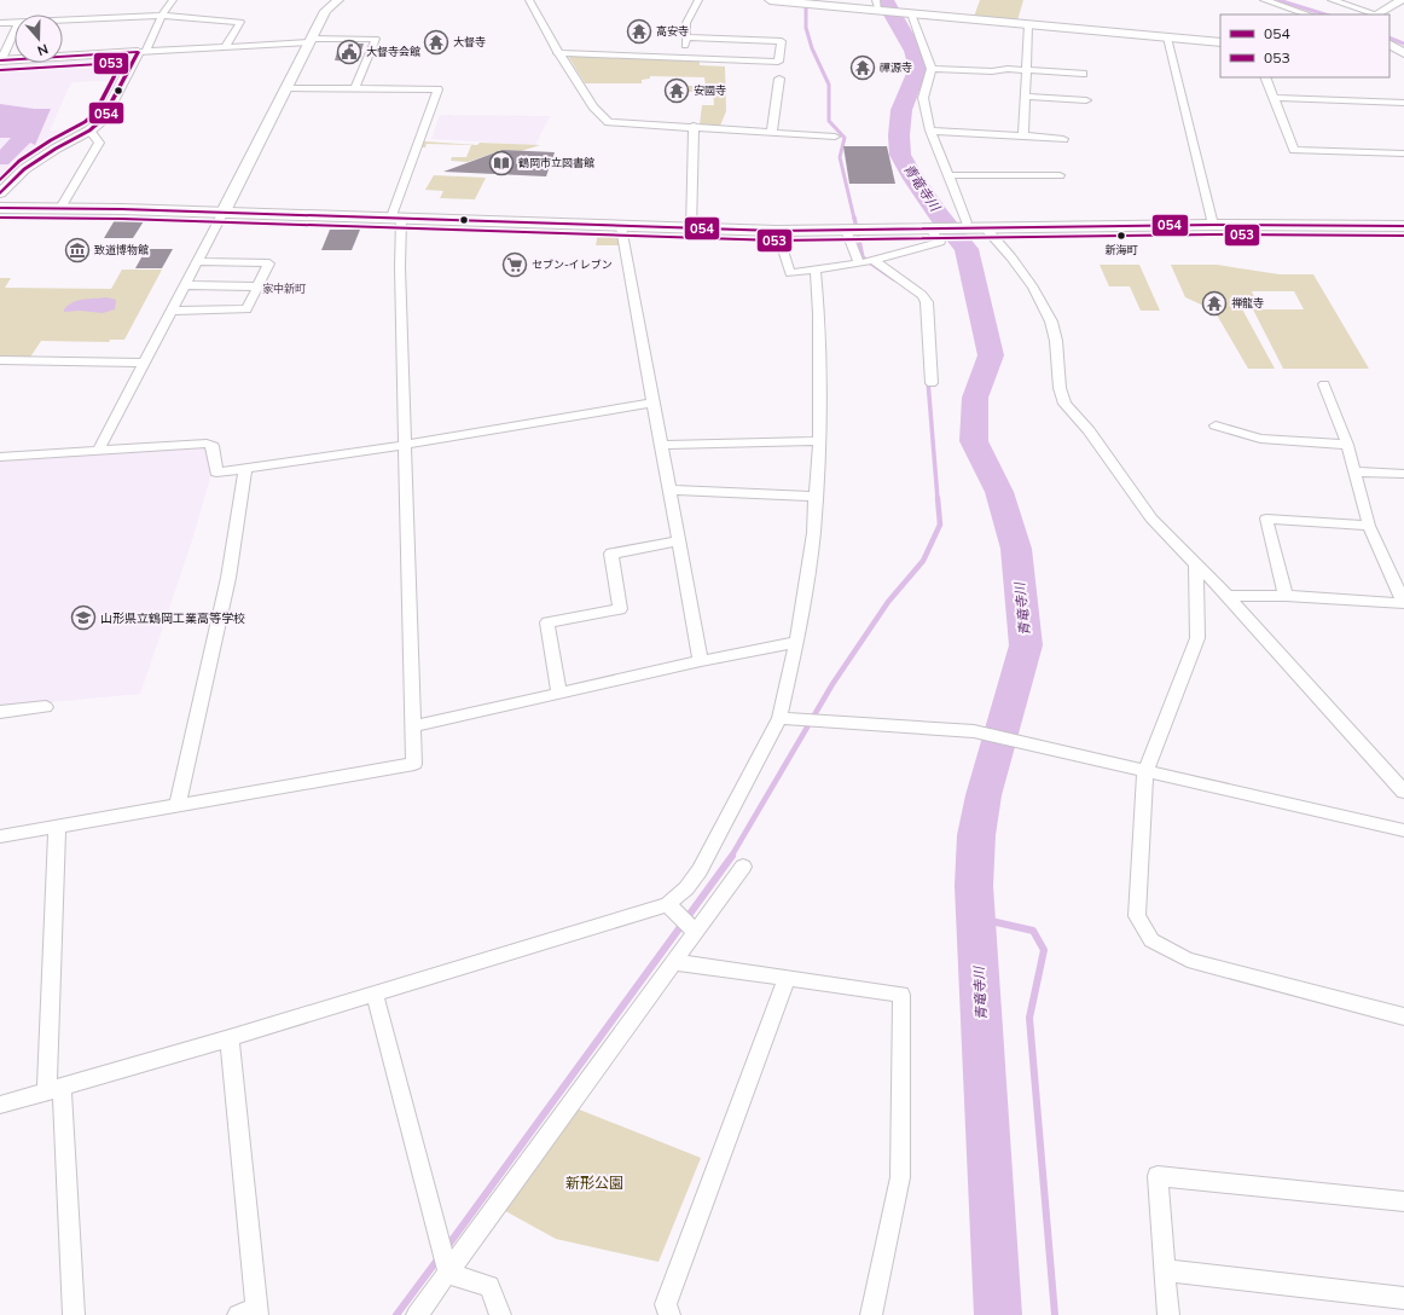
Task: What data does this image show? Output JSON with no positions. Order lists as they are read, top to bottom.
{
  "districts": ["家中新町"],
  "water": ["青竜寺川"],
  "parks": ["新形公園"],
  "places": {
    "temple": [
      "高安寺",
      "大督寺",
      "禪源寺",
      "安國寺",
      "禅龍寺"
    ],
    "public building": ["大督寺会館"],
    "library": ["鶴岡市立図書館"],
    "other": ["新海町"],
    "museum": ["致道博物館"],
    "supermarket": ["セブン-イレブン"],
    "school or university": ["山形県立鶴岡工業高等学校"]
  },
  "lines": ["transit line 054", "transit line 053"],
  "legend": ["054", "053"],
  "north": "bottom"
}
